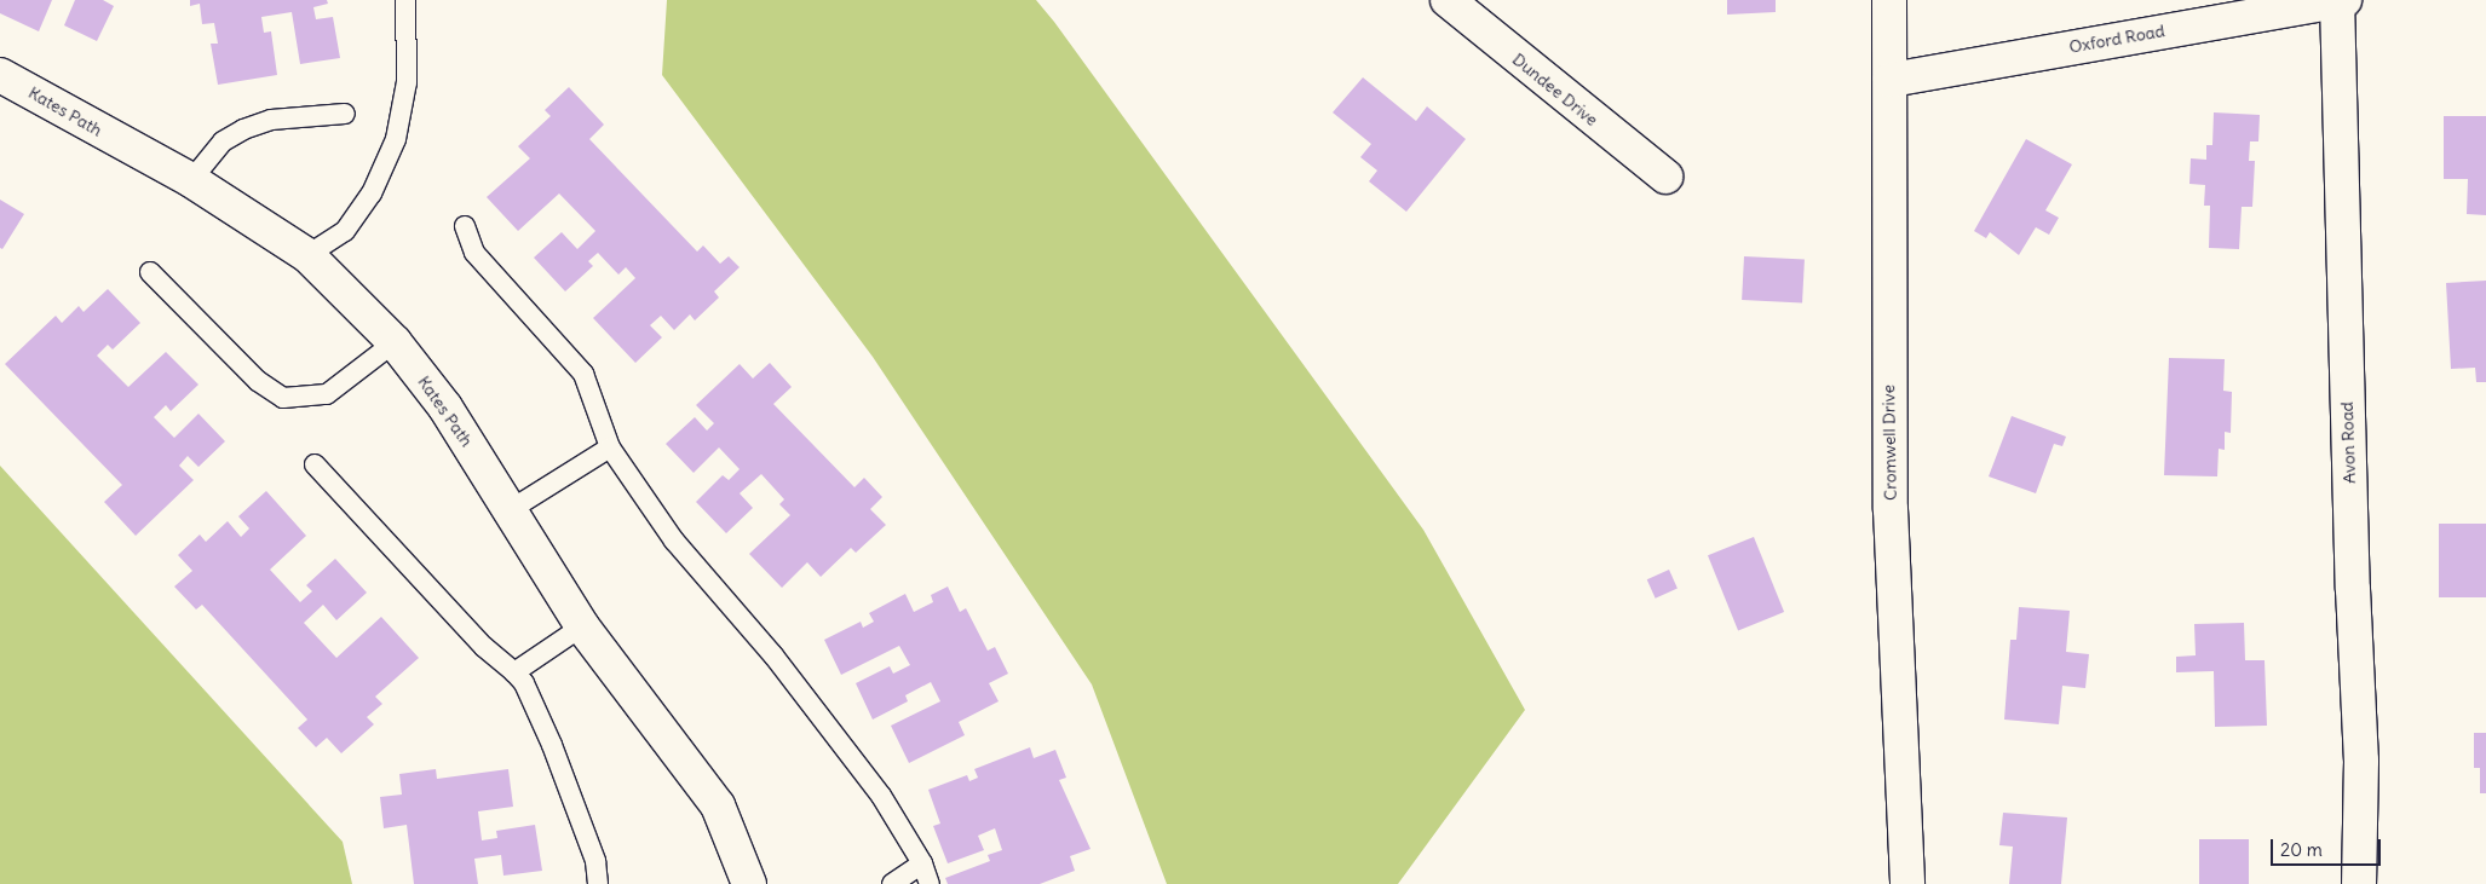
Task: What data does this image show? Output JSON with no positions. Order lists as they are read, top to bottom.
{
  "streets": {
    "street": [
      "Oxford Road",
      "Dundee Drive",
      "Kates Path",
      "Cromwell Drive",
      "Avon Road"
    ]
  },
  "crossings": [
    ["Oxford Road", "Cromwell Drive"],
    ["Oxford Road", "Avon Road"]
  ],
  "scale_bar": "20 m"
}
